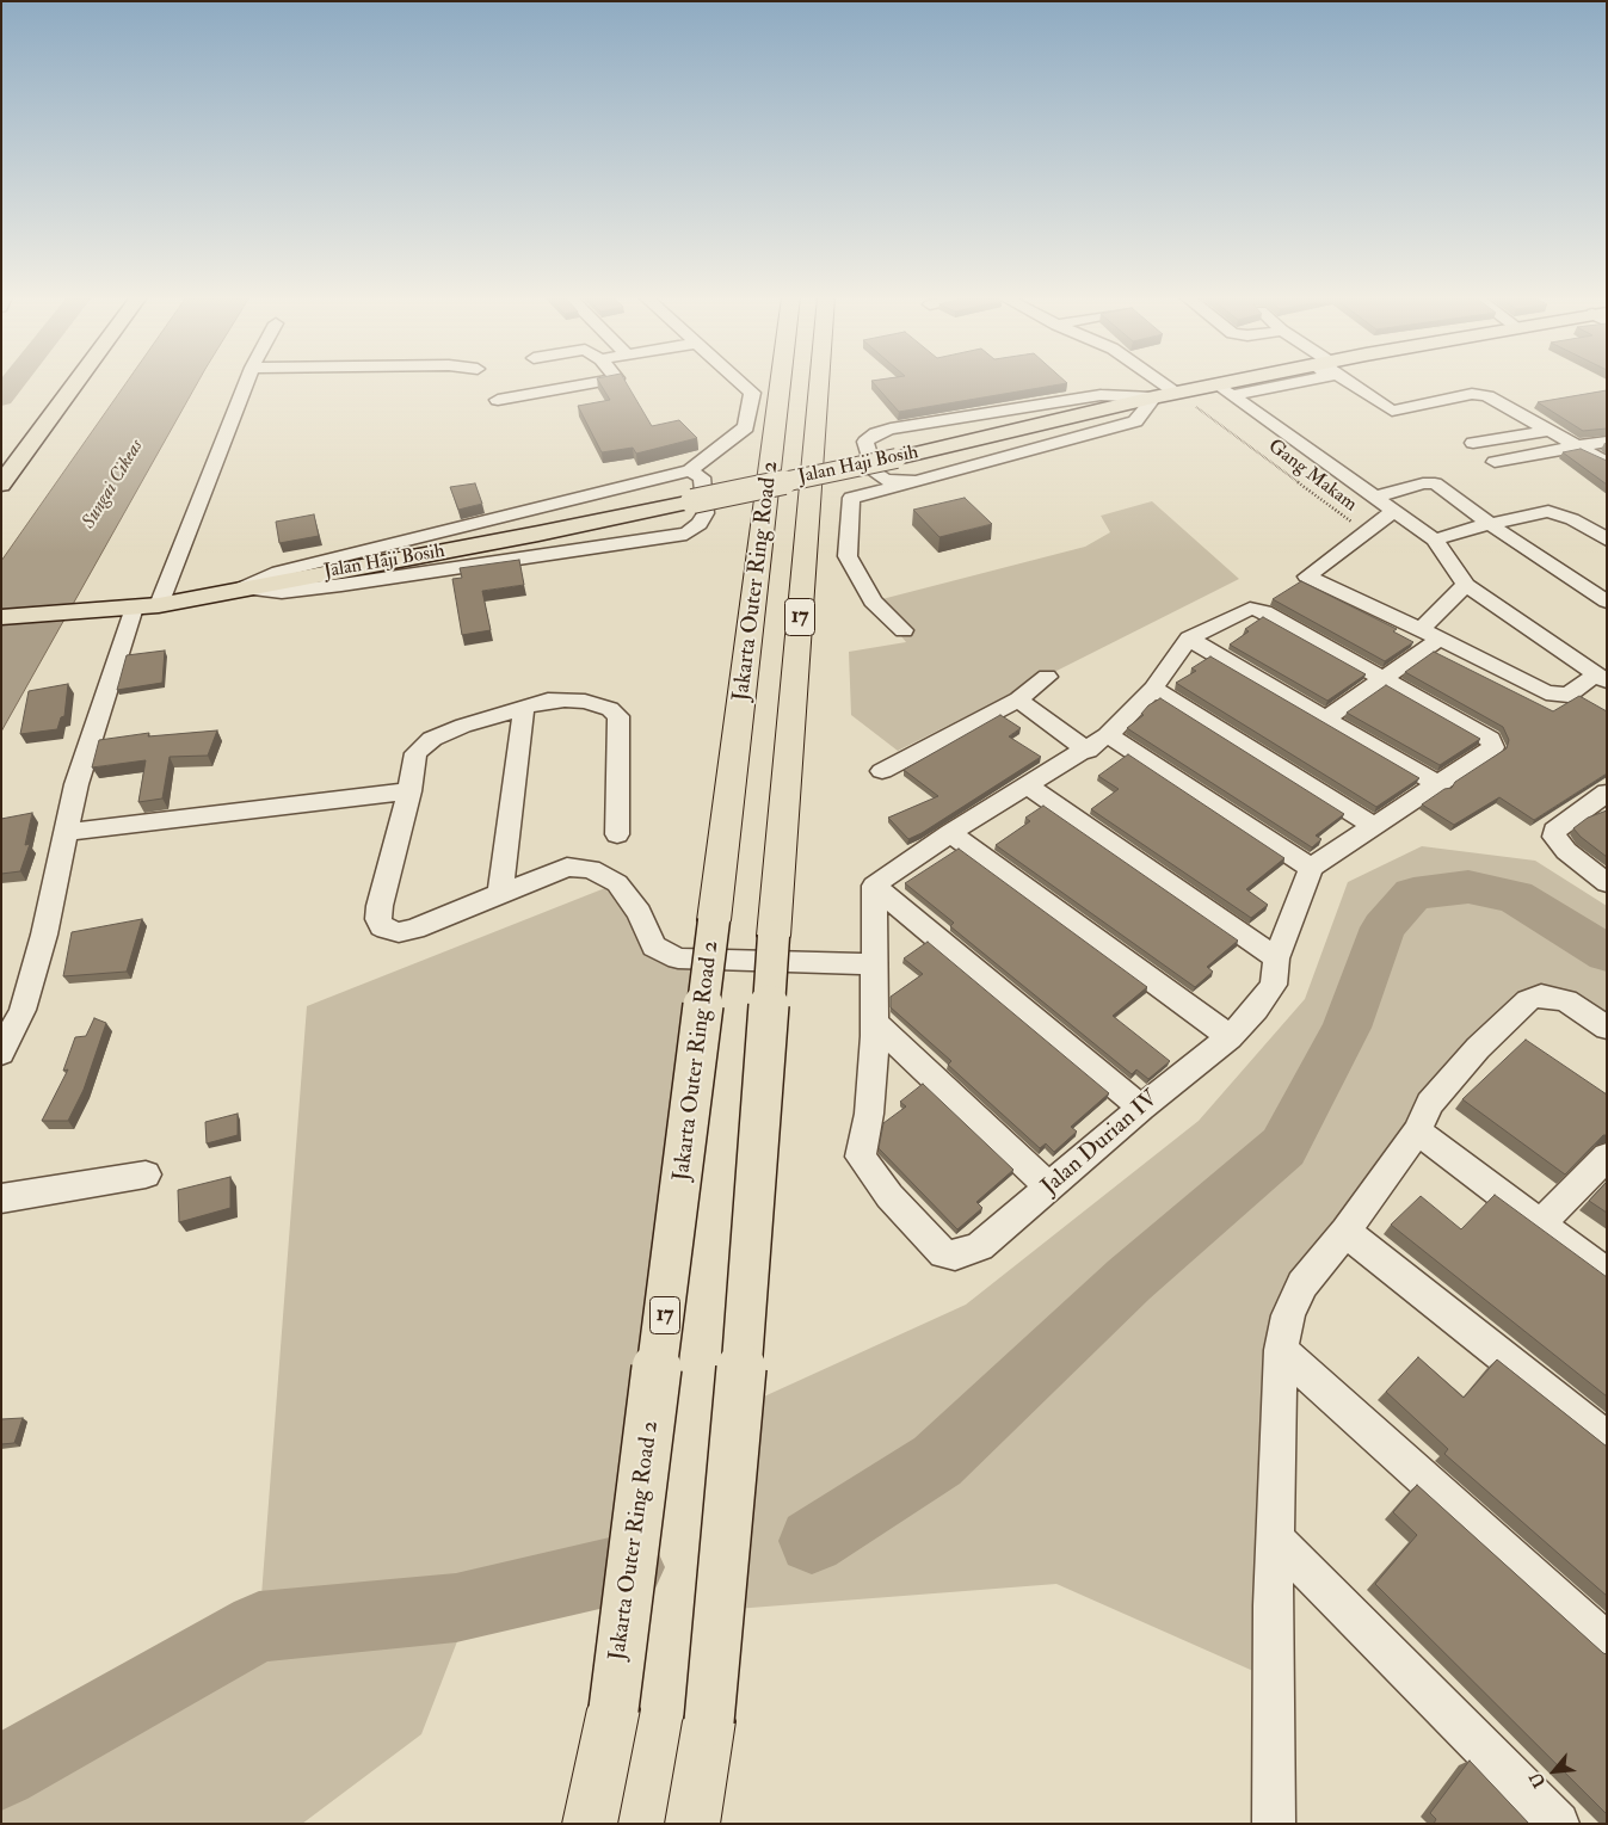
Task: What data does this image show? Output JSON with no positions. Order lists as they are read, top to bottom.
{
  "streets": {
    "highway": ["Jakarta Outer Ring Road 2", "17"],
    "main road": ["Jalan Haji Bosih"],
    "street": ["Jalan Durian IV"],
    "path": ["Gang Makam"]
  },
  "crossings": [
    ["Jalan Haji Bosih", "Gang Makam"]
  ],
  "water": ["Sungai Cikeas"],
  "north": "bottom left"
}
